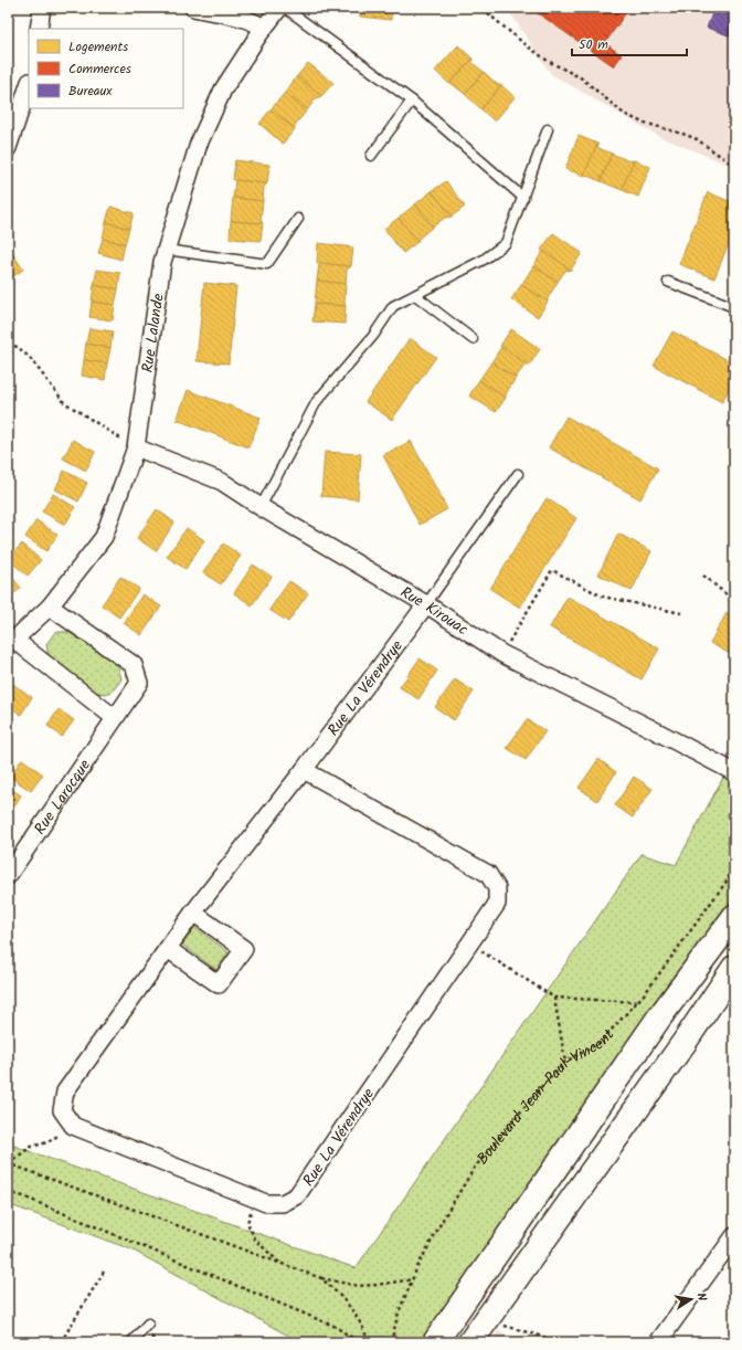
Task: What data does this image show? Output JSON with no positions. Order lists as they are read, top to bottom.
{
  "streets": {
    "street": [
      "Rue Lalande",
      "Rue Kirouac",
      "Rue La Vérendrye",
      "Rue Larocque",
      "Boulevard Jean-Paul-Vincent"
    ]
  },
  "crossings": [
    ["Rue Lalande", "Rue Kirouac"],
    ["Rue Lalande", "Rue Larocque"],
    ["Rue Kirouac", "Rue La Vérendrye"]
  ],
  "legend": ["Logements", "Commerces", "Bureaux"],
  "scale_bar": "50 m",
  "north": "right"
}
